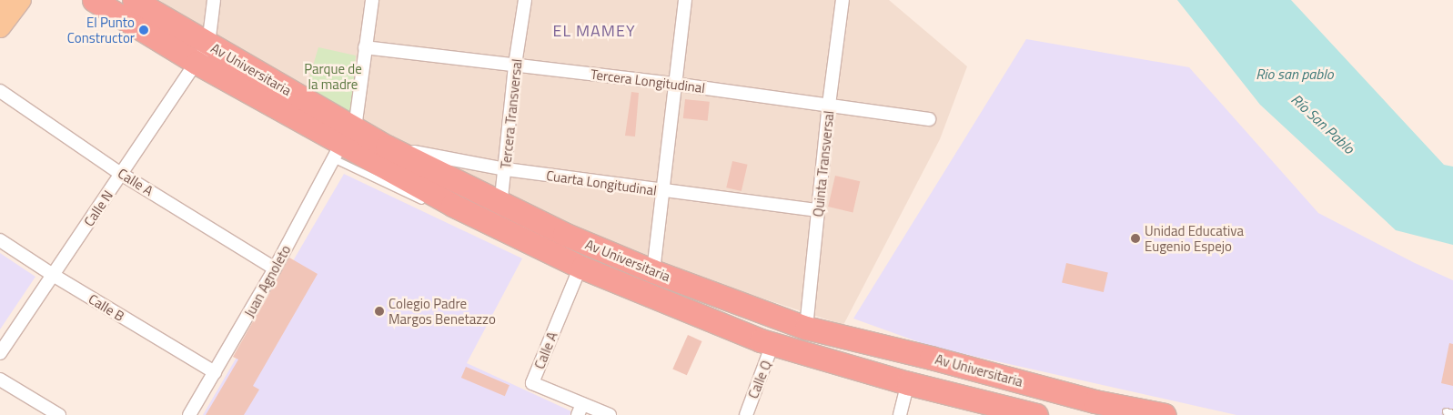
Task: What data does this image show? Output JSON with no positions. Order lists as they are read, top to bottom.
{
  "streets": {
    "highway": ["Av Universitaria"],
    "street": [
      "Tercera Longitudinal",
      "Tercera Transversal",
      "Quinta Transversal",
      "Calle A",
      "Cuarta Longitudinal",
      "Calle N",
      "Juan Agnoleto",
      "Calle B",
      "Calle Q"
    ]
  },
  "crossings": [
    ["Av Universitaria", "Tercera Transversal"],
    ["Av Universitaria", "Quinta Transversal"],
    ["Av Universitaria", "Calle A"],
    ["Av Universitaria", "Cuarta Longitudinal"],
    ["Av Universitaria", "Calle N"],
    ["Av Universitaria", "Juan Agnoleto"],
    ["Av Universitaria", "Calle Q"],
    ["Tercera Longitudinal", "Tercera Transversal"],
    ["Tercera Longitudinal", "Quinta Transversal"],
    ["Tercera Transversal", "Cuarta Longitudinal"],
    ["Quinta Transversal", "Cuarta Longitudinal"],
    ["Calle A", "Calle N"],
    ["Calle A", "Juan Agnoleto"],
    ["Calle N", "Calle B"],
    ["Juan Agnoleto", "Calle B"]
  ],
  "districts": ["EL MAMEY"],
  "water": ["Rio san pablo", "Río San Pablo"],
  "parks": ["Parque de la madre"],
  "places": ["El Punto Constructor", "Unidad Educativa Eugenio Espejo", "Colegio Padre Margos Benetazzo"]
}
